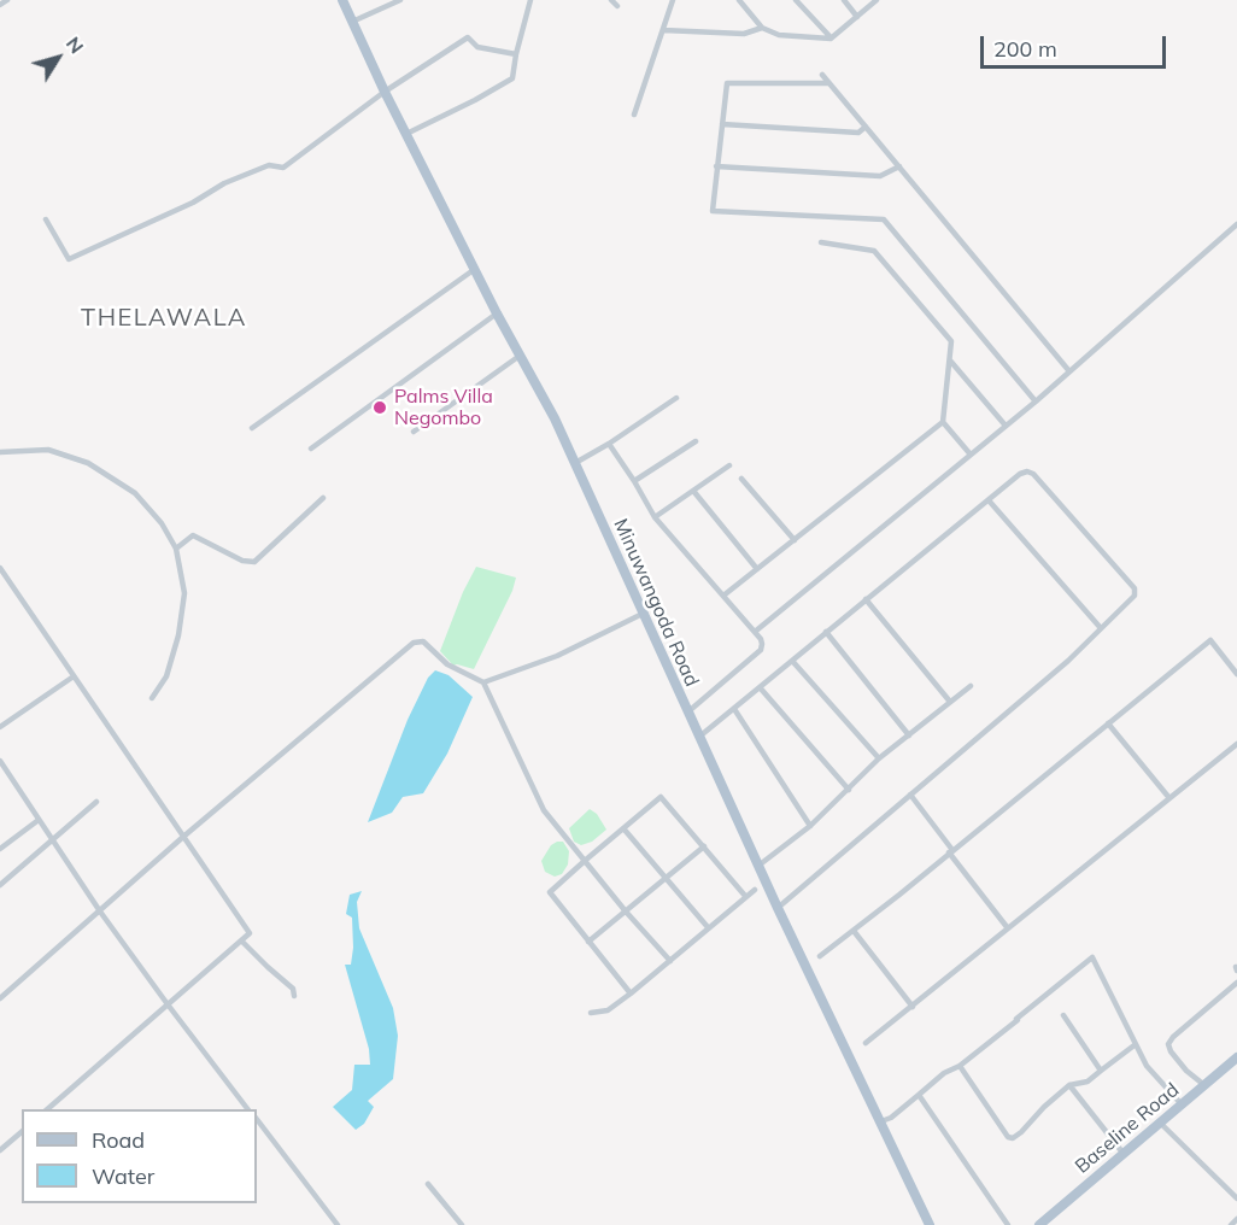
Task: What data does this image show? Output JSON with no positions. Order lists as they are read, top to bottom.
{
  "streets": {
    "main road": ["Minuwangoda Road", "Baseline Road"]
  },
  "districts": ["THELAWALA"],
  "places": ["Palms Villa Negombo"],
  "legend": ["Road", "Water"],
  "scale_bar": "200 m",
  "north": "top right"
}
